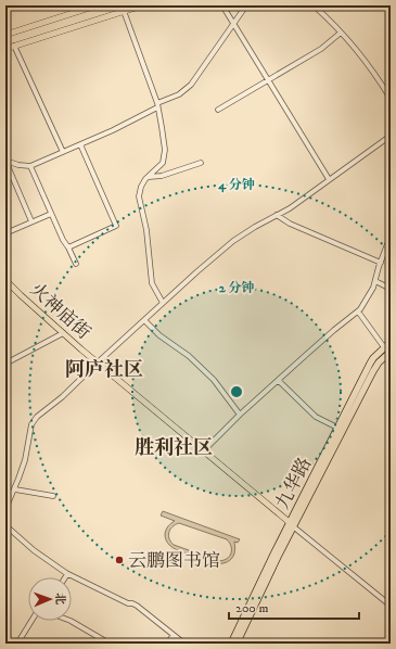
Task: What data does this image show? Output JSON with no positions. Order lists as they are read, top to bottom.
{
  "streets": {
    "highway": ["九华路"],
    "main road": ["火神庙街"]
  },
  "crossings": [
    ["火神庙街", "九华路"]
  ],
  "districts": ["阿庐社区", "胜利社区"],
  "places": ["云鹏图书馆"],
  "scale_bar": "200 m",
  "north": "right",
  "rings": ["4 分钟", "2 分钟"]
}
